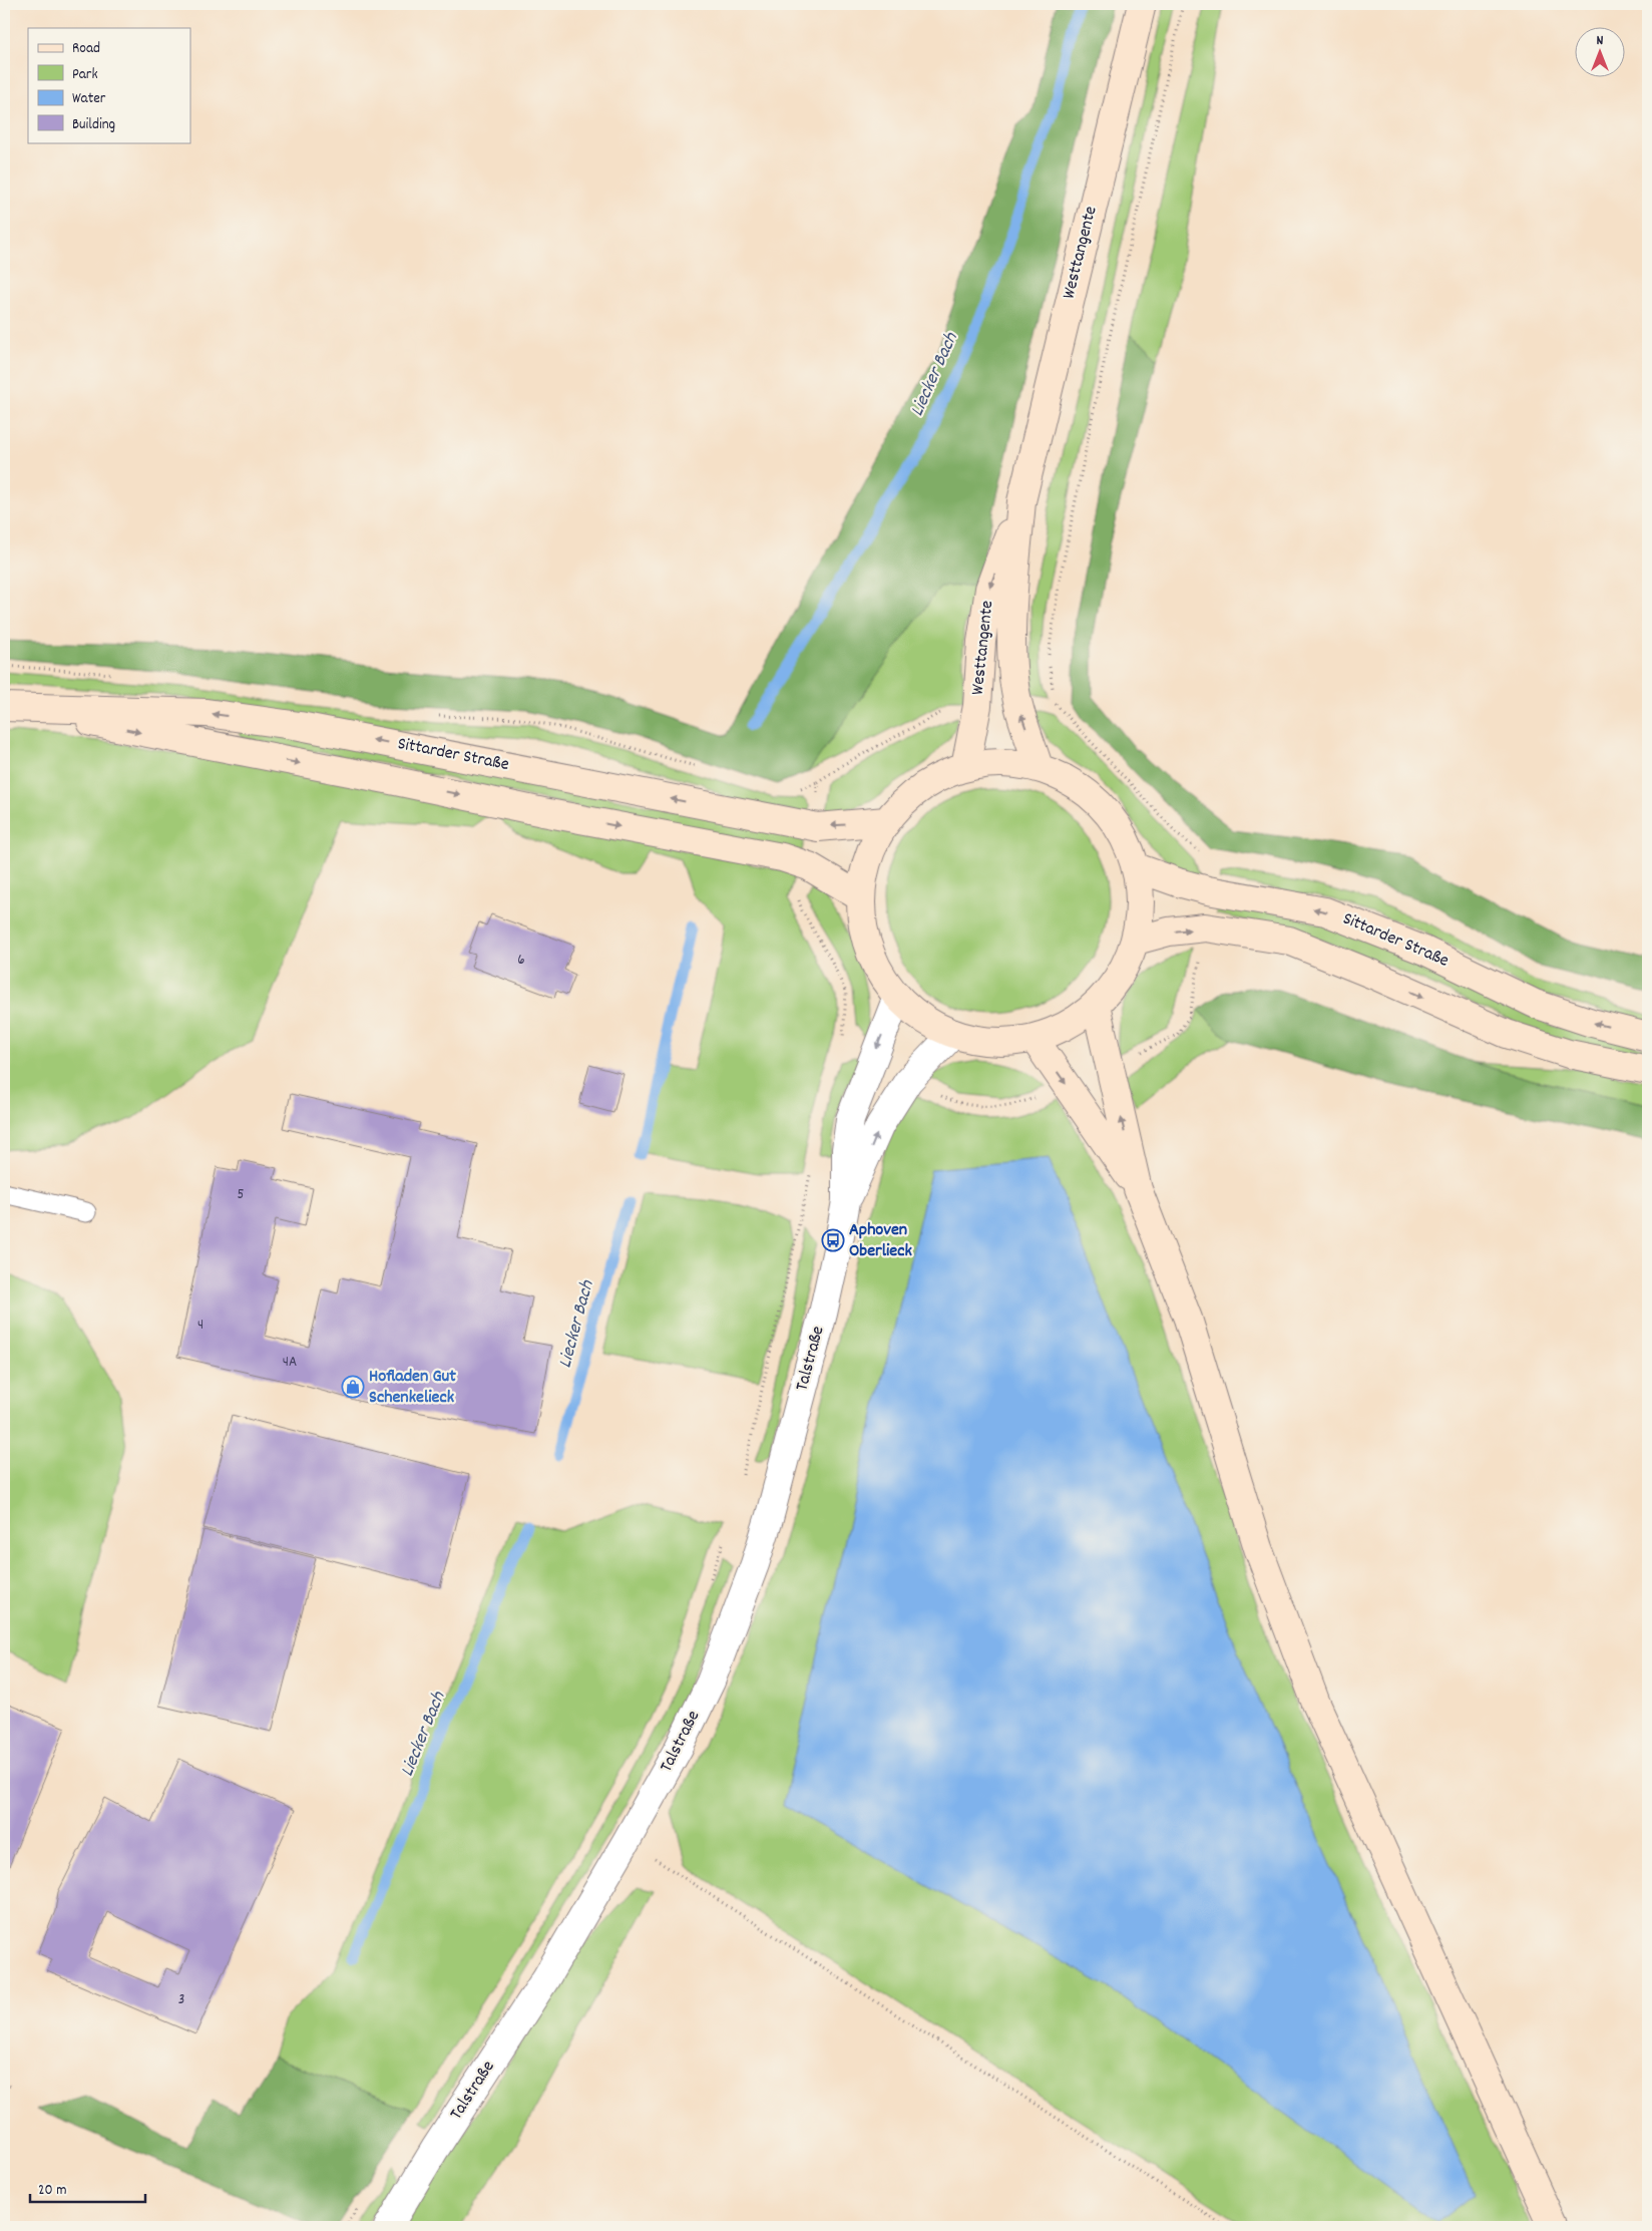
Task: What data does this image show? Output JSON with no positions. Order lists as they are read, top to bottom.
{
  "streets": {
    "main road": ["Westtangente", "Sittarder Straße"],
    "street": ["Talstraße"]
  },
  "water": ["Liecker Bach"],
  "places": {
    "bus stop": ["Aphoven Oberlieck"],
    "shop": ["Hofladen Gut Schenkelieck"]
  },
  "house_numbers": [
    "6",
    "5",
    "4",
    "4A",
    "3"
  ],
  "legend": [
    "Road",
    "Park",
    "Water",
    "Building"
  ],
  "scale_bar": "20 m",
  "north": "top"
}
